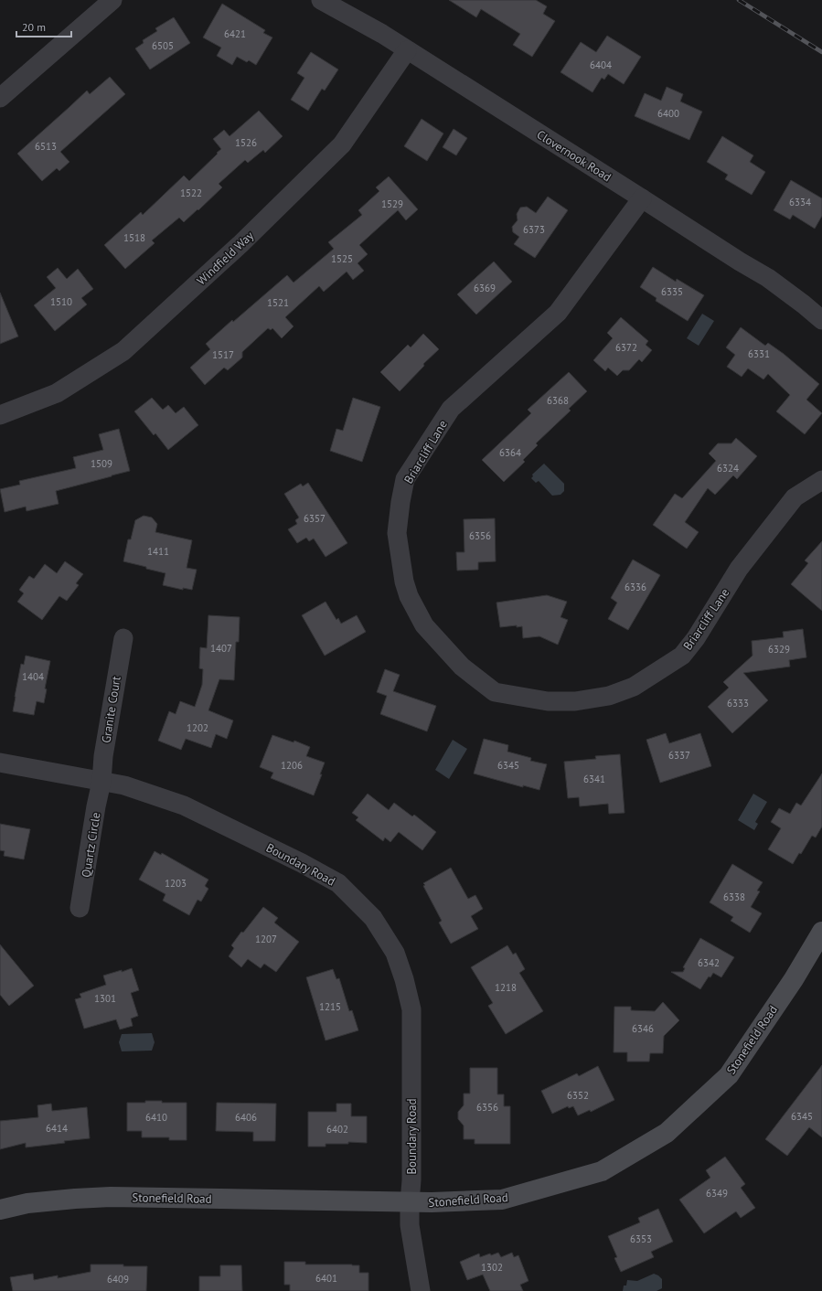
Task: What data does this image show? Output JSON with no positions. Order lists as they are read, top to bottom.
{
  "streets": {
    "street": [
      "Clovernook Road",
      "Windfield Way",
      "Briarcliff Lane",
      "Granite Court",
      "Quartz Circle",
      "Boundary Road",
      "Stonefield Road"
    ]
  },
  "crossings": [
    ["Clovernook Road", "Windfield Way"],
    ["Clovernook Road", "Briarcliff Lane"],
    ["Granite Court", "Quartz Circle"],
    ["Granite Court", "Boundary Road"],
    ["Quartz Circle", "Boundary Road"],
    ["Boundary Road", "Stonefield Road"]
  ],
  "house_numbers": [
    "6421",
    "6505",
    "6404",
    "6400",
    "1526",
    "6513",
    "1522",
    "6334",
    "1529",
    "6373",
    "1518",
    "1525",
    "6369",
    "6335",
    "1510",
    "1521",
    "6372",
    "6331",
    "1517",
    "6368",
    "6364",
    "1509",
    "6324",
    "6357",
    "6356",
    "1411",
    "6336",
    "1407",
    "6329",
    "1404",
    "6333",
    "1202",
    "6337",
    "1206",
    "6345",
    "6341",
    "1203",
    "6338",
    "1207",
    "6342",
    "1218",
    "1301",
    "1215",
    "6346",
    "6352",
    "6356",
    "6345",
    "6410",
    "6406",
    "6414",
    "6402",
    "6349",
    "6353",
    "1302",
    "6401",
    "6409"
  ],
  "scale_bar": "20 m"
}
